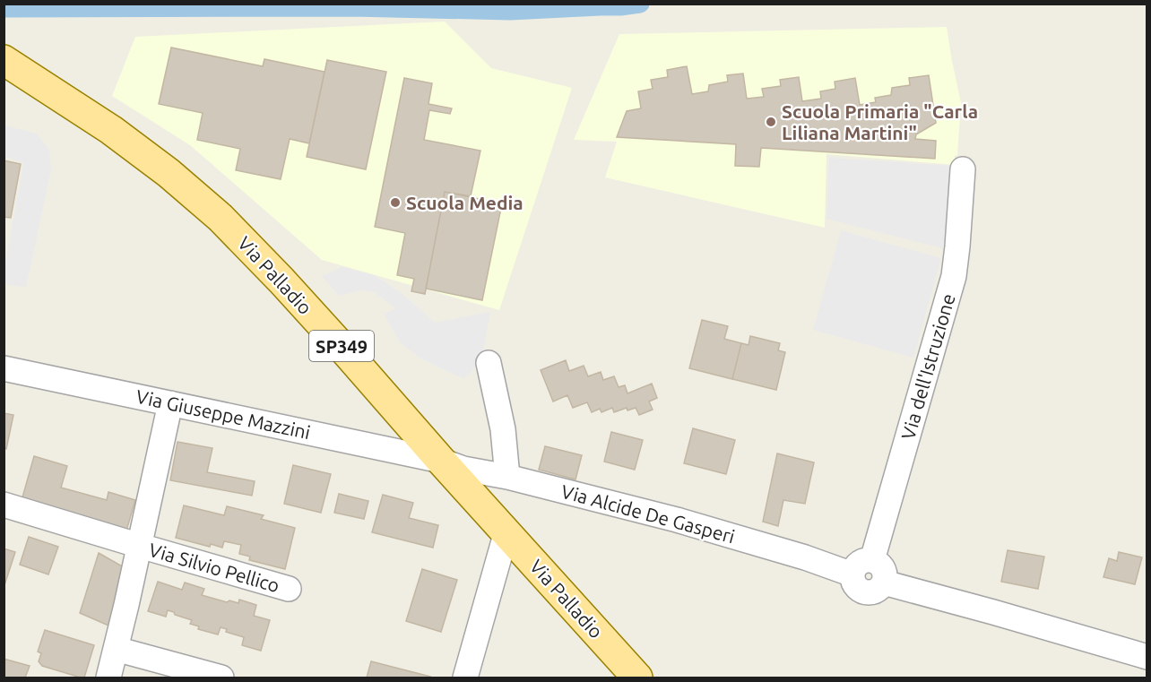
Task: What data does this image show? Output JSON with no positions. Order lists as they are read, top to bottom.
{
  "streets": {
    "main road": ["Via Palladio", "SP349"],
    "street": [
      "Via dell'Istruzione",
      "Via Giuseppe Mazzini",
      "Via Alcide De Gasperi",
      "Via Silvio Pellico"
    ]
  },
  "crossings": [
    ["Via Palladio", "Via Giuseppe Mazzini"],
    ["Via Palladio", "Via Alcide De Gasperi"],
    ["Via dell'Istruzione", "Via Alcide De Gasperi"],
    ["Via Giuseppe Mazzini", "Via Alcide De Gasperi"],
    ["Via Giuseppe Mazzini", "Via Silvio Pellico"]
  ],
  "places": ["Scuola Primaria \"Carla Liliana Martini\"", "Scuola Media"]
}
